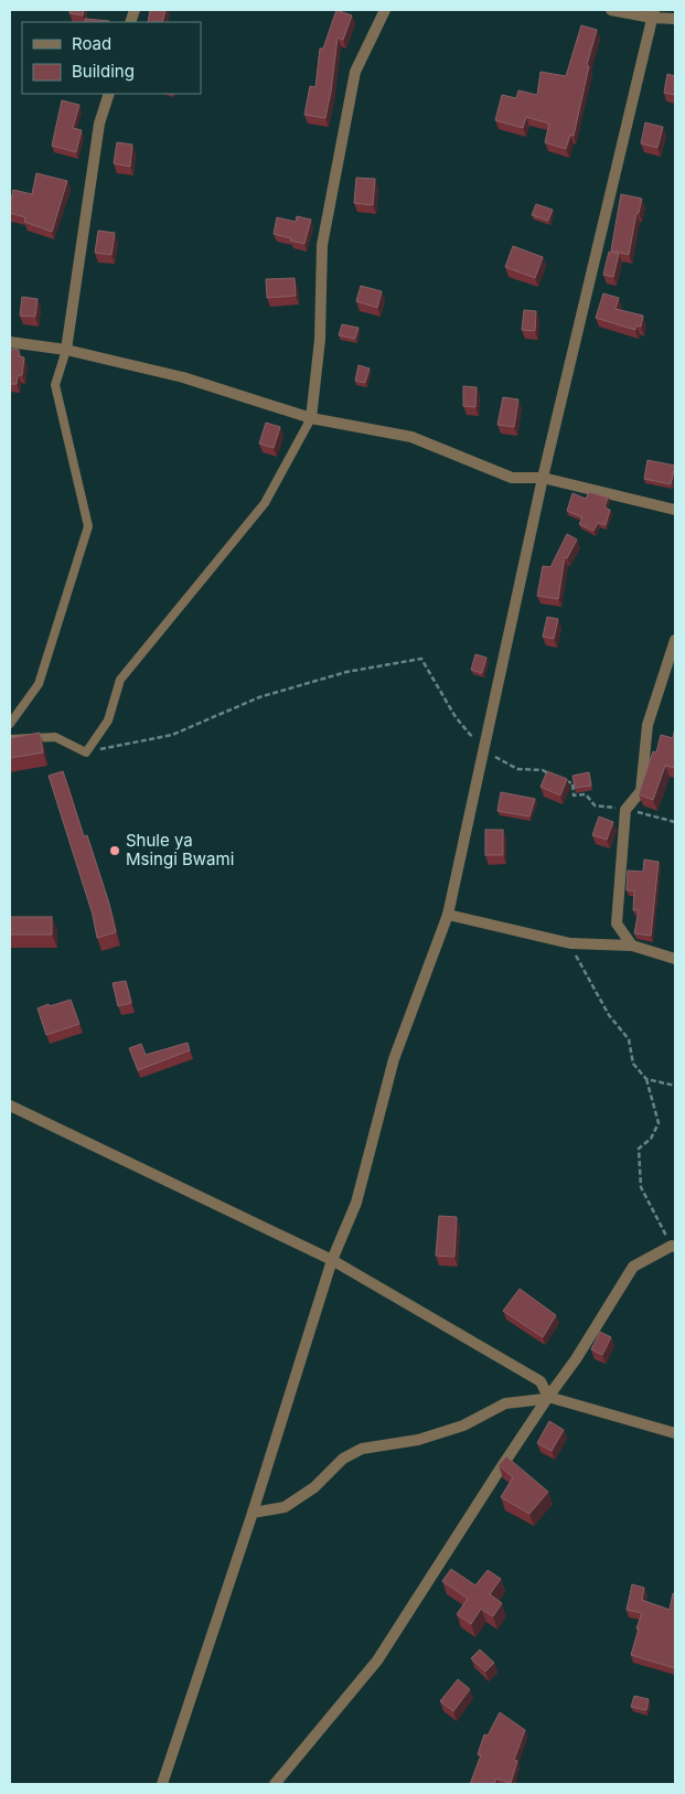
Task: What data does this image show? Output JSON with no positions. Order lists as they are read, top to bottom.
{
  "places": ["Shule ya Msingi Bwami"],
  "legend": ["Road", "Building"]
}
